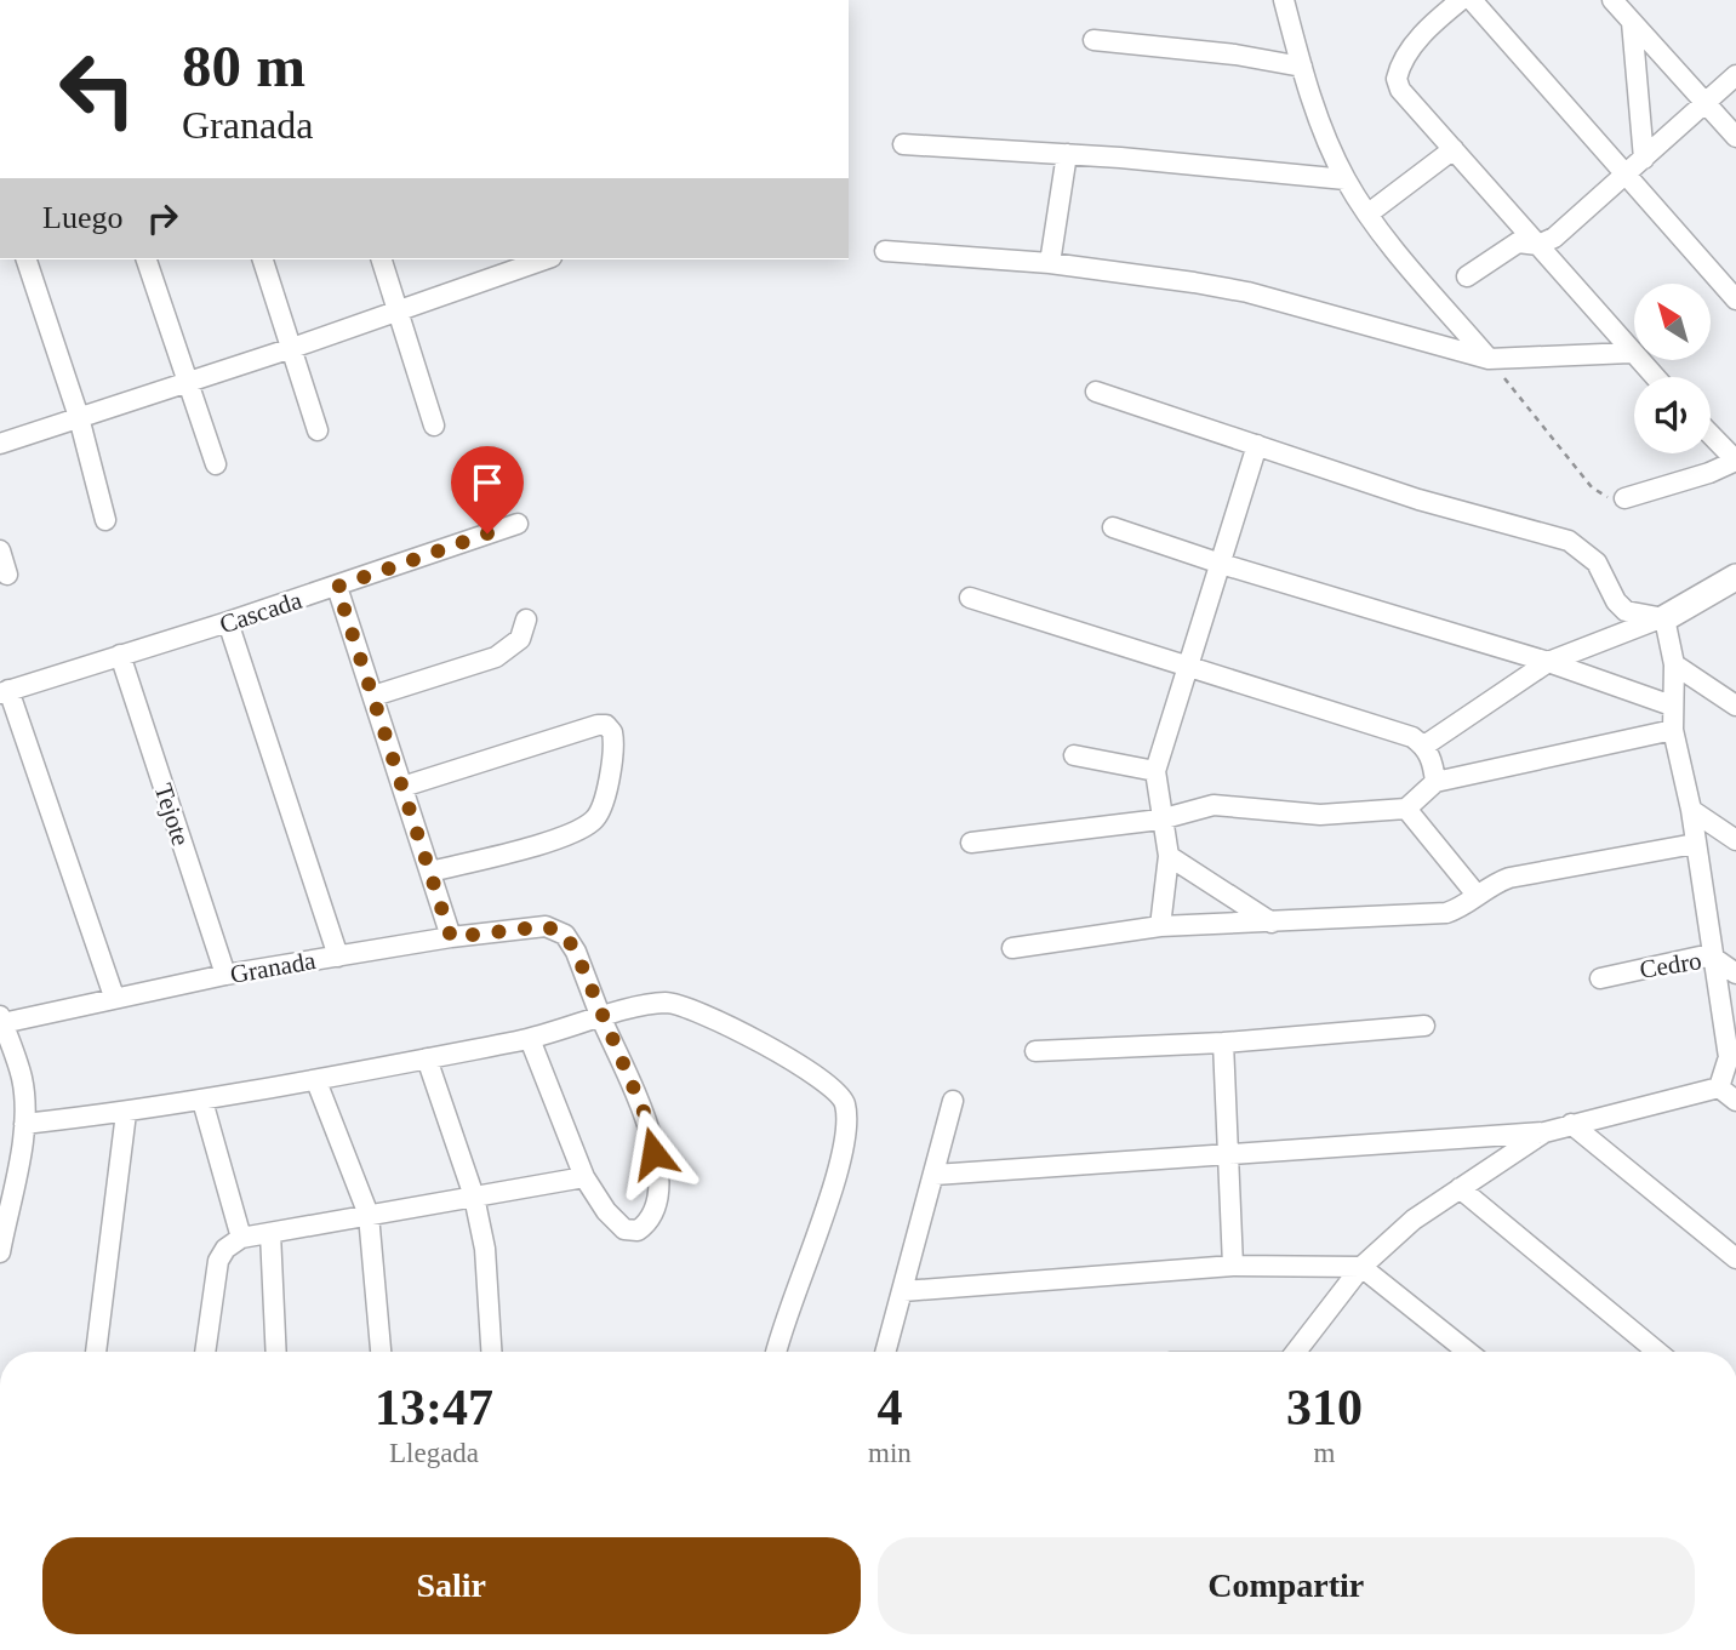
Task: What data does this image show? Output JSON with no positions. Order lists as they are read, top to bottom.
{
  "streets": {
    "street": [
      "Cascada",
      "Tejote",
      "Cedro",
      "Granada"
    ]
  },
  "crossings": [
    ["Cascada", "Tejote"],
    ["Tejote", "Granada"]
  ],
  "north": "top left",
  "page": {
    "turn": ["80 m", "Granada"],
    "then": "Luego",
    "eta": [
      "13:47",
      "Llegada",
      "4",
      "min",
      "310",
      "m"
    ],
    "buttons": ["Salir", "Compartir"]
  }
}
